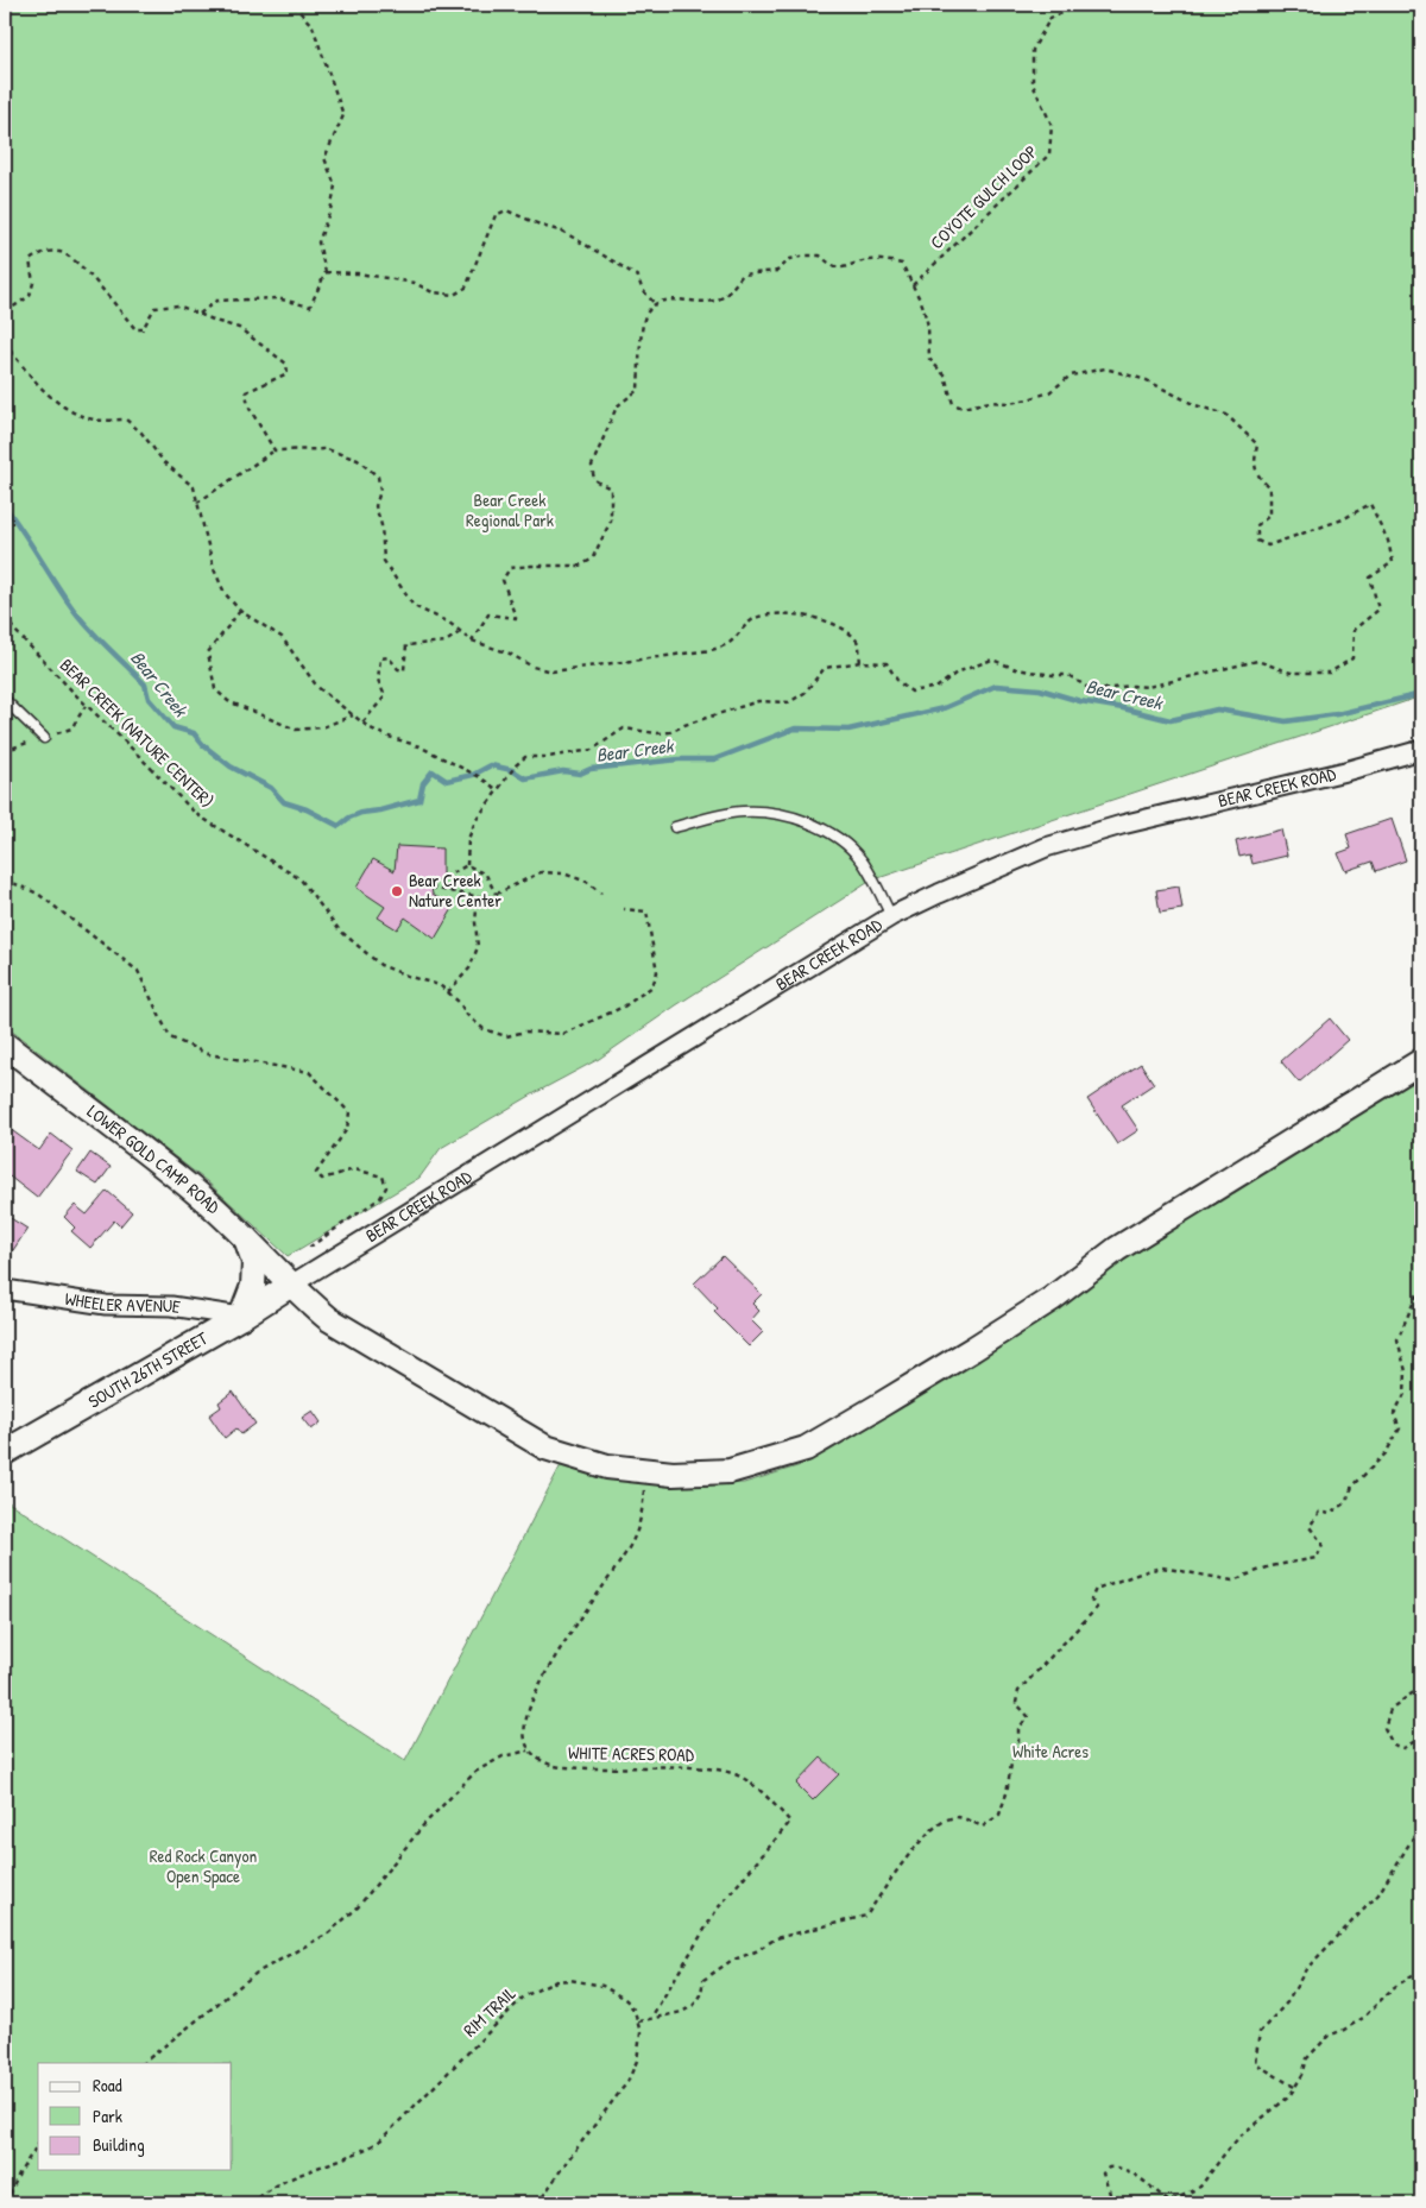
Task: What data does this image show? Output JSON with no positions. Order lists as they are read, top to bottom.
{
  "streets": {
    "street": [
      "BEAR CREEK ROAD",
      "LOWER GOLD CAMP ROAD",
      "WHEELER AVENUE",
      "SOUTH 26TH STREET"
    ],
    "path": [
      "COYOTE GULCH LOOP",
      "BEAR CREEK (NATURE CENTER)",
      "WHITE ACRES ROAD",
      "RIM TRAIL"
    ]
  },
  "crossings": [
    ["BEAR CREEK ROAD", "LOWER GOLD CAMP ROAD"],
    ["BEAR CREEK ROAD", "SOUTH 26TH STREET"],
    ["LOWER GOLD CAMP ROAD", "SOUTH 26TH STREET"],
    ["WHEELER AVENUE", "SOUTH 26TH STREET"]
  ],
  "water": ["Bear Creek"],
  "parks": ["Bear Creek Regional Park", "White Acres", "Red Rock Canyon Open Space"],
  "places": ["Bear Creek Nature Center"],
  "legend": ["Road", "Park", "Building"]
}
